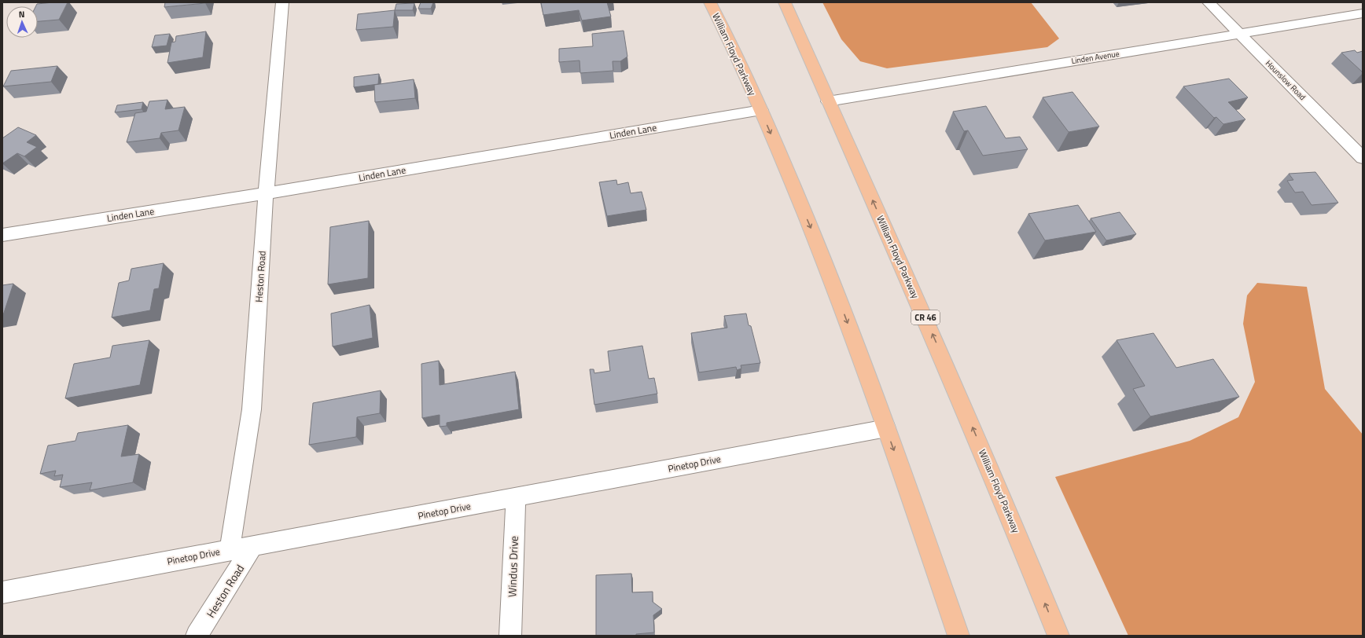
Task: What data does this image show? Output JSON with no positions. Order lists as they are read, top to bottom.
{
  "streets": {
    "highway": ["William Floyd Parkway", "CR 46"],
    "street": [
      "Linden Avenue",
      "Hounslow Road",
      "Linden Lane",
      "Heston Road",
      "Pinetop Drive",
      "Windus Drive"
    ]
  },
  "crossings": [
    ["William Floyd Parkway", "Linden Avenue"],
    ["William Floyd Parkway", "Linden Lane"],
    ["William Floyd Parkway", "Pinetop Drive"],
    ["Linden Avenue", "Hounslow Road"],
    ["Linden Lane", "Heston Road"],
    ["Heston Road", "Pinetop Drive"],
    ["Pinetop Drive", "Windus Drive"]
  ],
  "north": "top"
}
